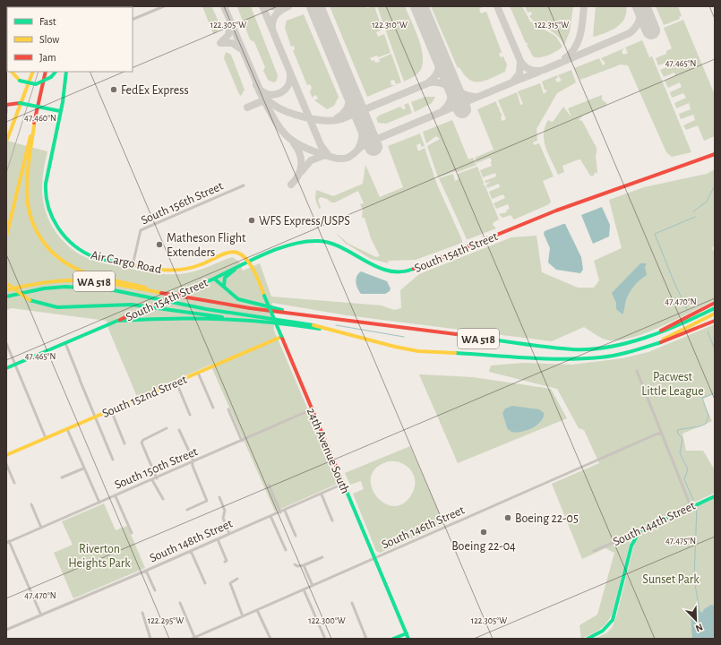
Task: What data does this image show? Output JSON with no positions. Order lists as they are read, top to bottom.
{
  "streets": {
    "main road": [
      "South 154th Street",
      "Air Cargo Road",
      "WA 518",
      "South 152nd Street",
      "24th Avenue South",
      "South 144th Street"
    ],
    "street": [
      "South 156th Street",
      "South 150th Street",
      "South 146th Street",
      "South 148th Street"
    ]
  },
  "crossings": [
    ["South 156th Street", "Air Cargo Road"],
    ["South 154th Street", "Air Cargo Road"],
    ["South 154th Street", "24th Avenue South"],
    ["Air Cargo Road", "24th Avenue South"],
    ["South 152nd Street", "24th Avenue South"],
    ["24th Avenue South", "South 150th Street"],
    ["24th Avenue South", "South 146th Street"],
    ["24th Avenue South", "South 148th Street"]
  ],
  "parks": ["Pacwest Little League", "Riverton Heights Park", "Sunset Park"],
  "places": [
    "FedEx Express",
    "WFS Express/USPS",
    "Matheson Flight Extenders",
    "Boeing 22-05",
    "Boeing 22-04"
  ],
  "legend": ["Fast", "Slow", "Jam"],
  "north": "bottom right",
  "coordinates": [
    "122.305°W",
    "122.310°W",
    "122.315°W",
    "47.465°N",
    "47.460°N",
    "47.470°N",
    "47.475°N",
    "122.295°W",
    "122.300°W"
  ]
}
